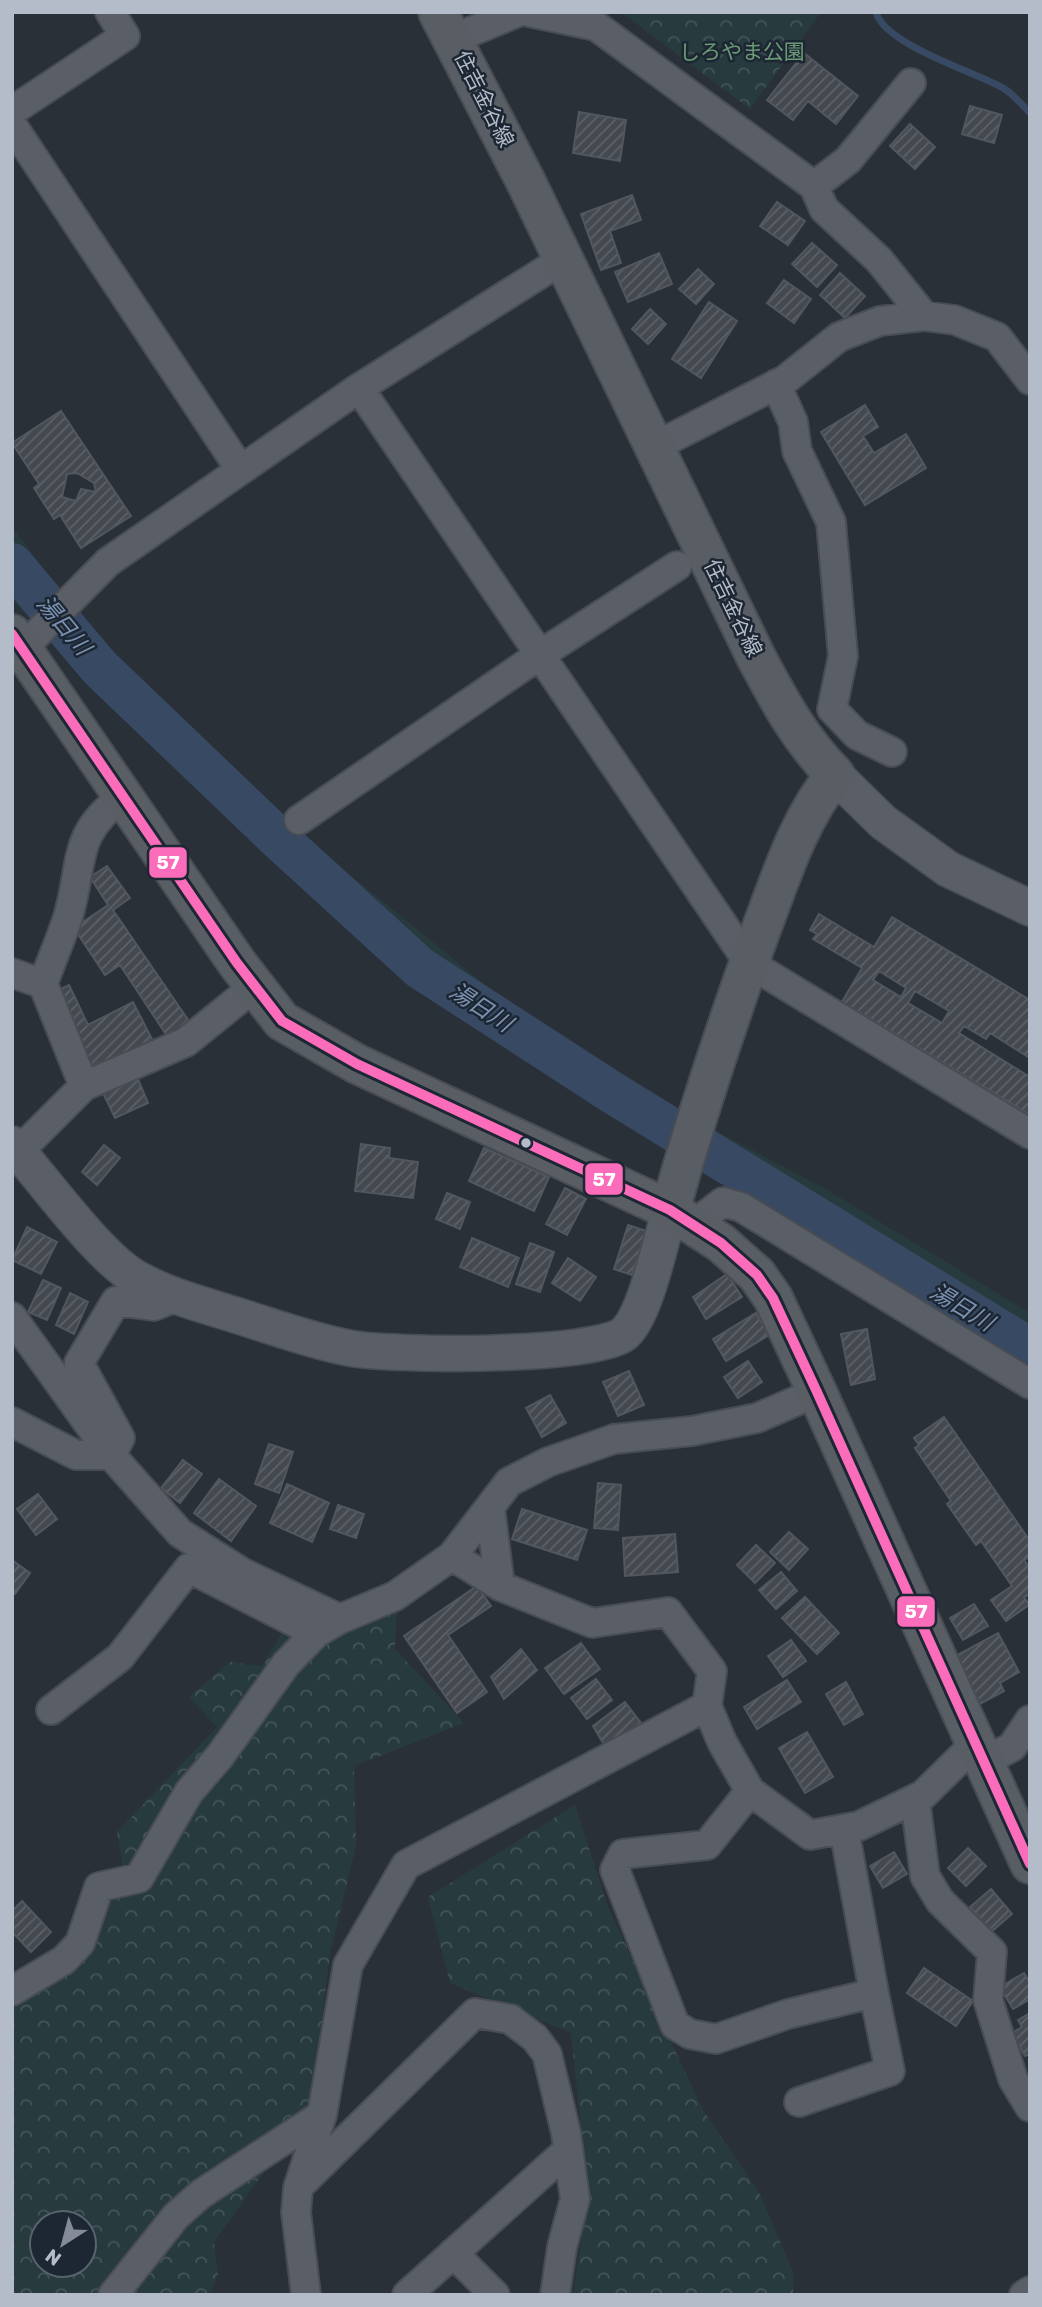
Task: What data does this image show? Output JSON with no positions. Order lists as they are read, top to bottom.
{
  "streets": {
    "main road": ["住吉金谷線"]
  },
  "water": ["湯日川"],
  "parks": ["しろやま公園"],
  "lines": ["transit line 57"],
  "north": "bottom left"
}
